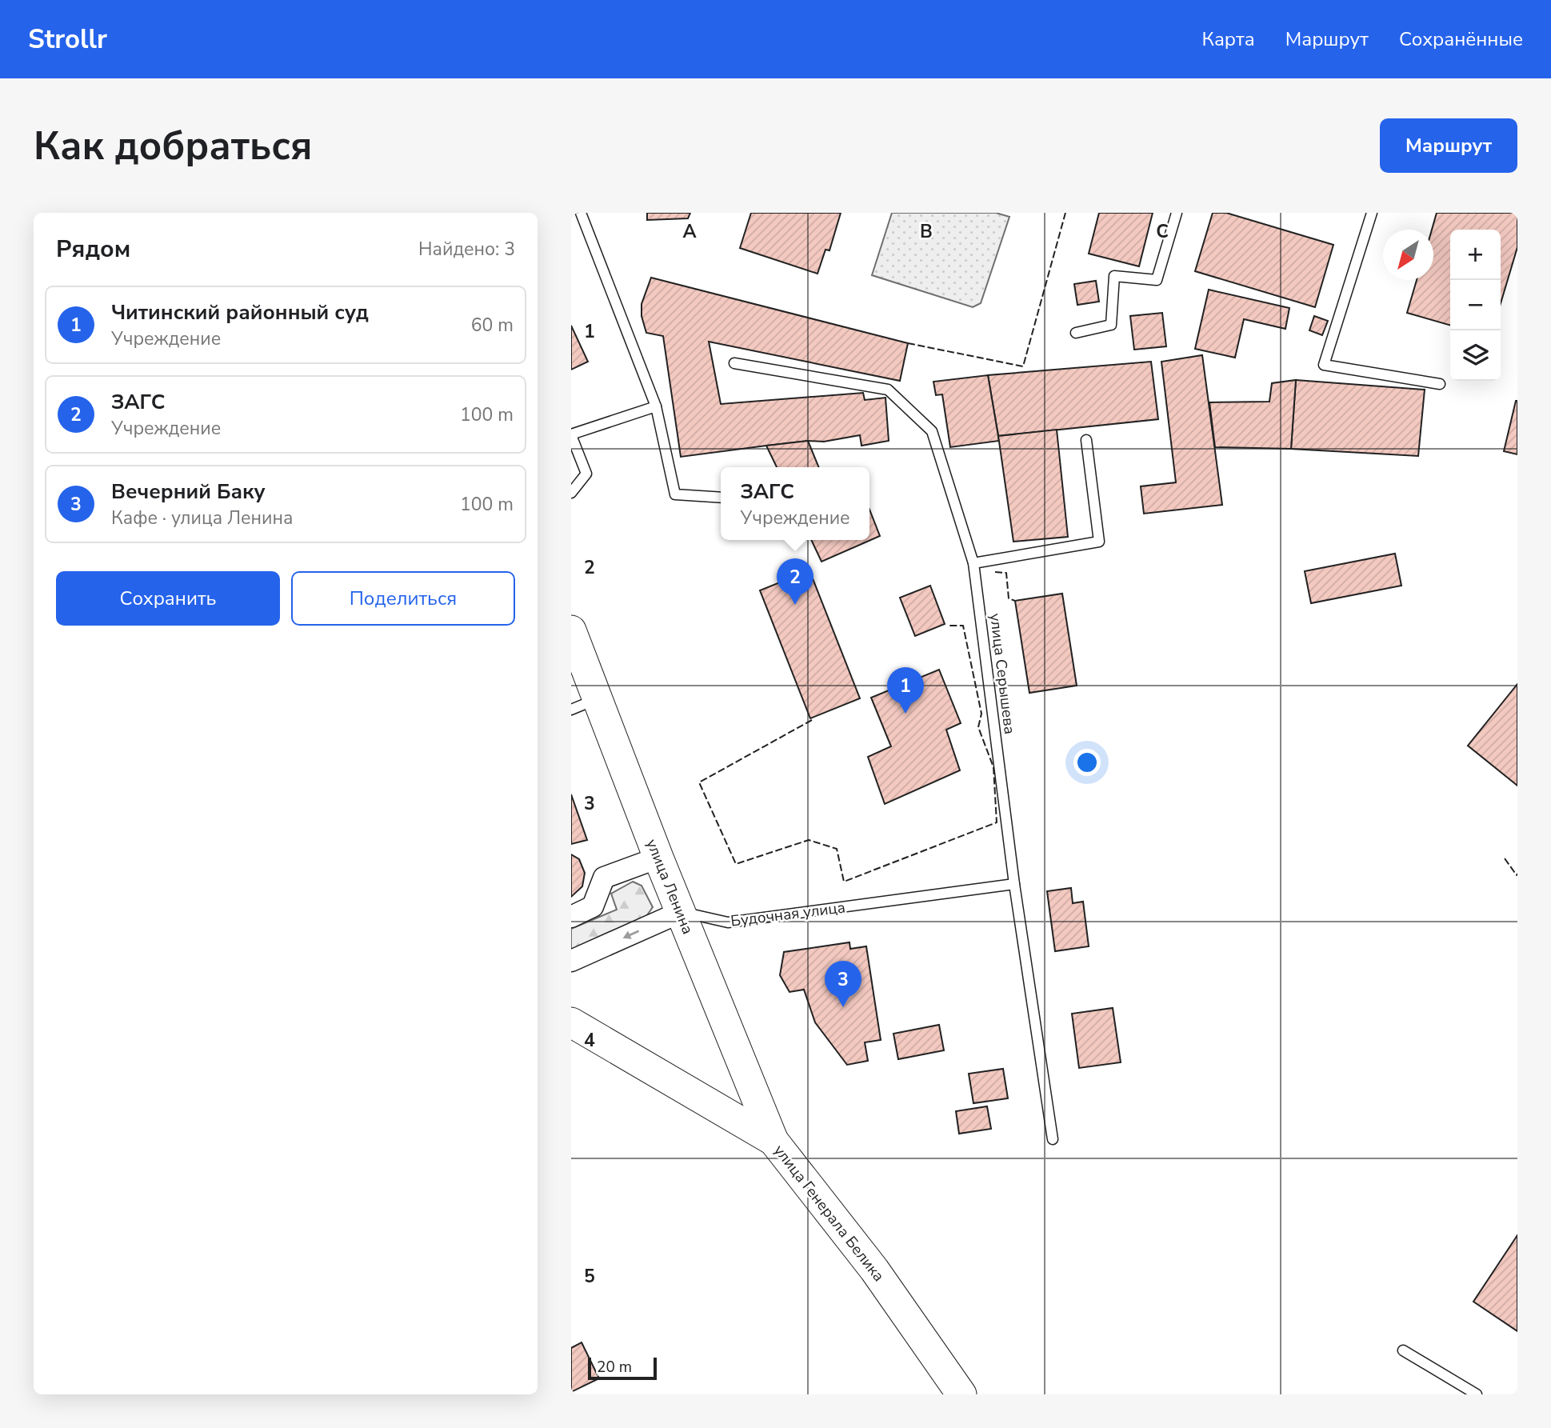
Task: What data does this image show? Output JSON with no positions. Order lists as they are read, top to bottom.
{
  "streets": {
    "main road": ["улица Ленина", "улица Генерала Белика"],
    "lane": ["улица Серышева", "Будочная улица"]
  },
  "crossings": [
    ["улица Серышева", "Будочная улица"],
    ["улица Ленина", "Будочная улица"],
    ["улица Ленина", "улица Генерала Белика"]
  ],
  "scale_bar": "20 m",
  "north": "bottom left",
  "page": {
    "header": "Strollr",
    "nav": ["Карта", "Маршрут", "Сохранённые"],
    "buttons": [
      "Маршрут",
      ["Сохранить", "Поделиться"]
    ],
    "title": "Как добраться",
    "heading": ["Рядом", "Найдено: 3"],
    "map_buttons": ["+", "−"],
    "list": [
      {
        "mark": "1",
        "name": "Читинский районный суд",
        "note": "Учреждение",
        "value": "60 m"
      },
      {
        "mark": "2",
        "name": "ЗАГС",
        "note": "Учреждение",
        "value": "100 m"
      },
      {
        "mark": "3",
        "name": "Вечерний Баку",
        "note": "Кафе · улица Ленина",
        "value": "100 m"
      }
    ],
    "popup": ["ЗАГС", "Учреждение"],
    "pins": ["2", "1", "3"],
    "scale": "20 m"
  },
  "grid": {
    "columns": ["A", "B", "C"],
    "rows": [
      "1",
      "2",
      "3",
      "4",
      "5"
    ]
  }
}
